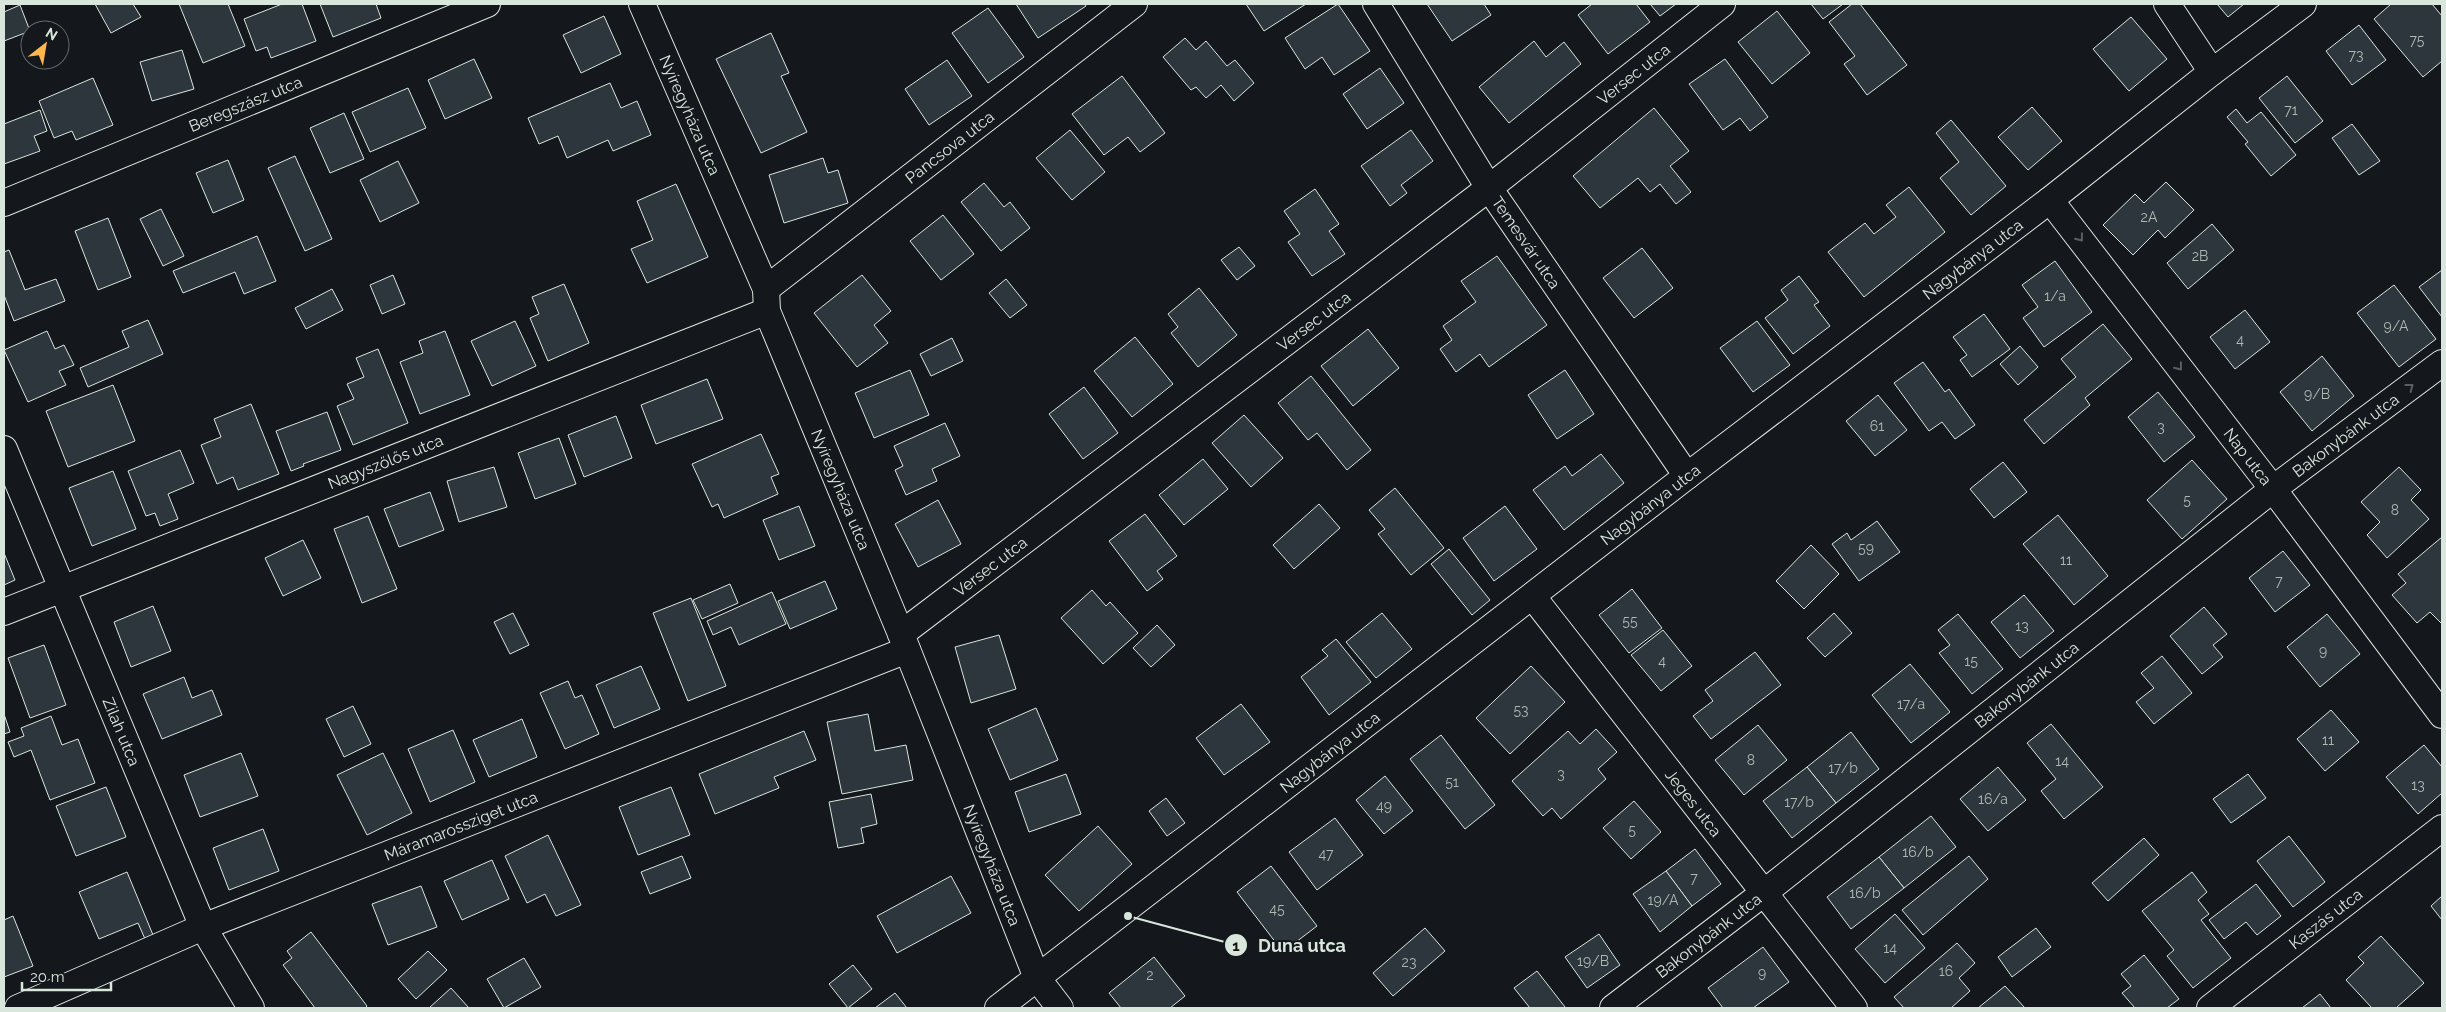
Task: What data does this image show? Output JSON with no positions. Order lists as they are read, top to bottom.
{
  "streets": {
    "street": [
      "Versec utca",
      "Beregszász utca",
      "Nyíregyháza utca",
      "Pancsova utca",
      "Temesvár utca",
      "Nagybánya utca",
      "Bakonybánk utca",
      "Nap utca",
      "Nagyszőlős utca",
      "Zilah utca",
      "Jeges utca",
      "Máramarossziget utca",
      "Kaszás utca"
    ]
  },
  "crossings": [
    ["Versec utca", "Nyíregyháza utca"],
    ["Versec utca", "Temesvár utca"],
    ["Versec utca", "Máramarossziget utca"],
    ["Nyíregyháza utca", "Pancsova utca"],
    ["Nyíregyháza utca", "Nagybánya utca"],
    ["Nyíregyháza utca", "Nagyszőlős utca"],
    ["Nyíregyháza utca", "Máramarossziget utca"],
    ["Pancsova utca", "Nagyszőlős utca"],
    ["Temesvár utca", "Nagybánya utca"],
    ["Nagybánya utca", "Nap utca"],
    ["Nagybánya utca", "Jeges utca"],
    ["Bakonybánk utca", "Nap utca"],
    ["Bakonybánk utca", "Jeges utca"],
    ["Nagyszőlős utca", "Zilah utca"],
    ["Zilah utca", "Máramarossziget utca"]
  ],
  "one_way": ["Nap utca"],
  "places": ["Duna utca"],
  "house_numbers": [
    "75",
    "73",
    "71",
    "2A",
    "2B",
    "1/a",
    "9/A",
    "4",
    "9/B",
    "61",
    "3",
    "5",
    "8",
    "59",
    "11",
    "7",
    "55",
    "13",
    "9",
    "4",
    "15",
    "17/a",
    "53",
    "11",
    "8",
    "14",
    "17/b",
    "3",
    "51",
    "13",
    "16/a",
    "17/b",
    "49",
    "5",
    "16/b",
    "47",
    "7",
    "16/b",
    "19/A",
    "45",
    "14",
    "19/B",
    "23",
    "16",
    "9",
    "2"
  ],
  "scale_bar": "20 m",
  "north": "top right"
}
